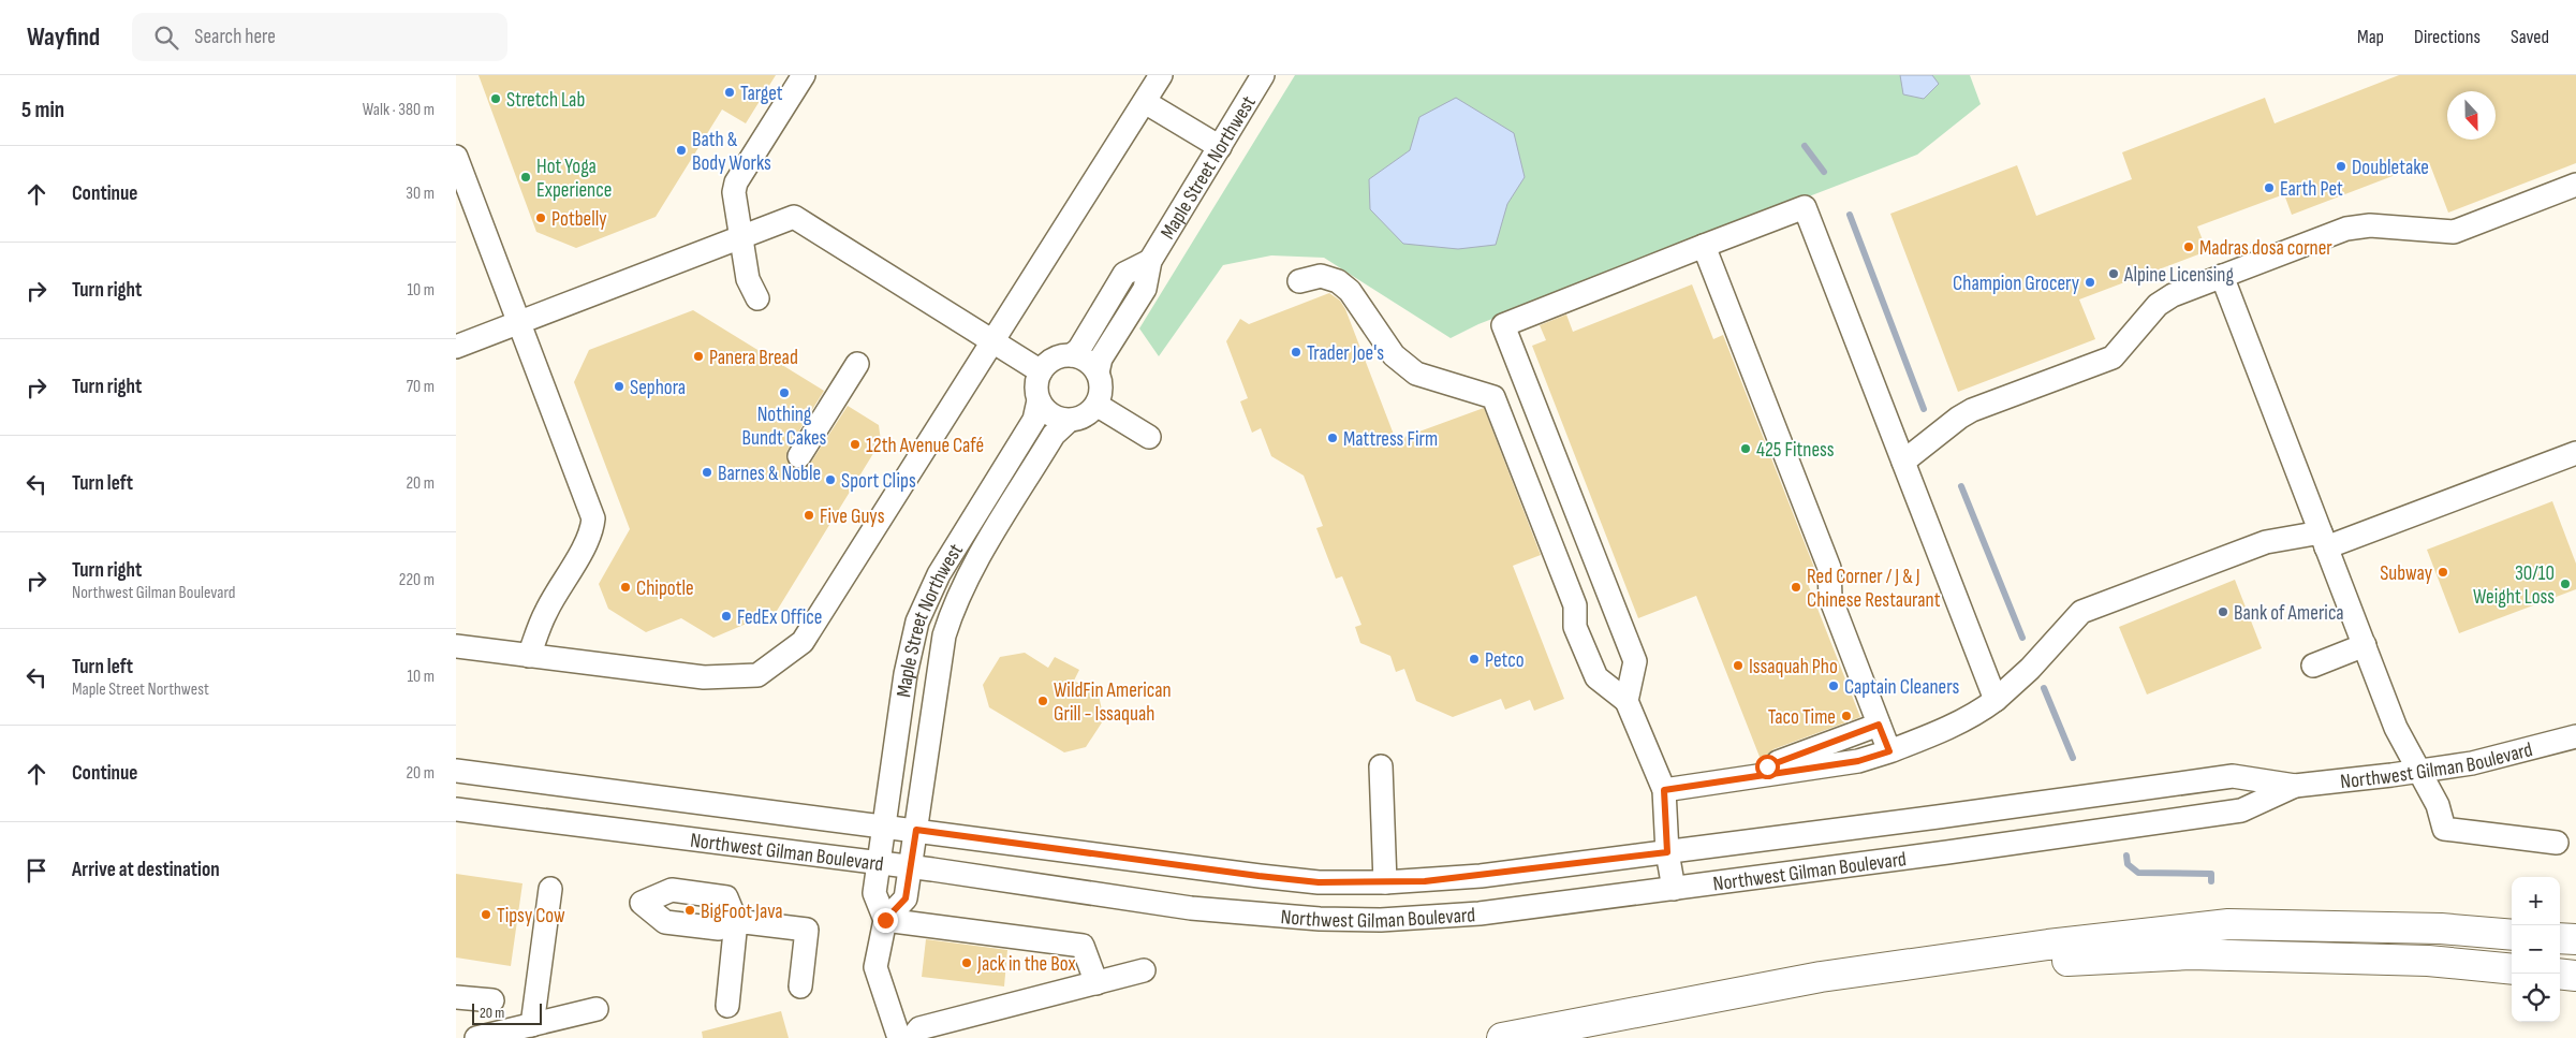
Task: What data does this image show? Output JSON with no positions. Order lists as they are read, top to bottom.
{
  "streets": {
    "street": ["Maple Street Northwest", "Northwest Gilman Boulevard"]
  },
  "crossings": [
    ["Maple Street Northwest", "Northwest Gilman Boulevard"]
  ],
  "places": [
    "Target",
    "Stretch Lab",
    "Bath & Body Works",
    "Doubletake",
    "Hot Yoga Experience",
    "Earth Pet",
    "Potbelly",
    "Madras dosa corner",
    "Alpine Licensing",
    "Champion Grocery",
    "Trader Joe's",
    "Panera Bread",
    "Sephora",
    "Nothing Bundt Cakes",
    "Mattress Firm",
    "12th Avenue Café",
    "425 Fitness",
    "Barnes & Noble",
    "Sport Clips",
    "Five Guys",
    "Subway",
    "30/10 Weight Loss",
    "Chipotle",
    "Red Corner / J & J Chinese Restaurant",
    "Bank of America",
    "FedEx Office",
    "Petco",
    "Issaquah Pho",
    "Captain Cleaners",
    "WildFin American Grill - Issaquah",
    "Taco Time",
    "BigFoot Java",
    "Tipsy Cow",
    "Jack in the Box"
  ],
  "scale_bar": "20 m",
  "north": "bottom",
  "page": {
    "header": "Wayfind",
    "search": "Search here",
    "nav": ["Map", "Directions", "Saved"],
    "heading": ["5 min", "Walk · 380 m"],
    "list": [
      ["Continue", "30 m"],
      ["Turn right", "10 m"],
      ["Turn right", "70 m"],
      ["Turn left", "20 m"],
      ["Turn right", "Northwest Gilman Boulevard", "220 m"],
      ["Turn left", "Maple Street Northwest", "10 m"],
      ["Continue", "20 m"],
      "Arrive at destination"
    ],
    "map_buttons": ["+", "−"],
    "scale": "20 m"
  }
}
